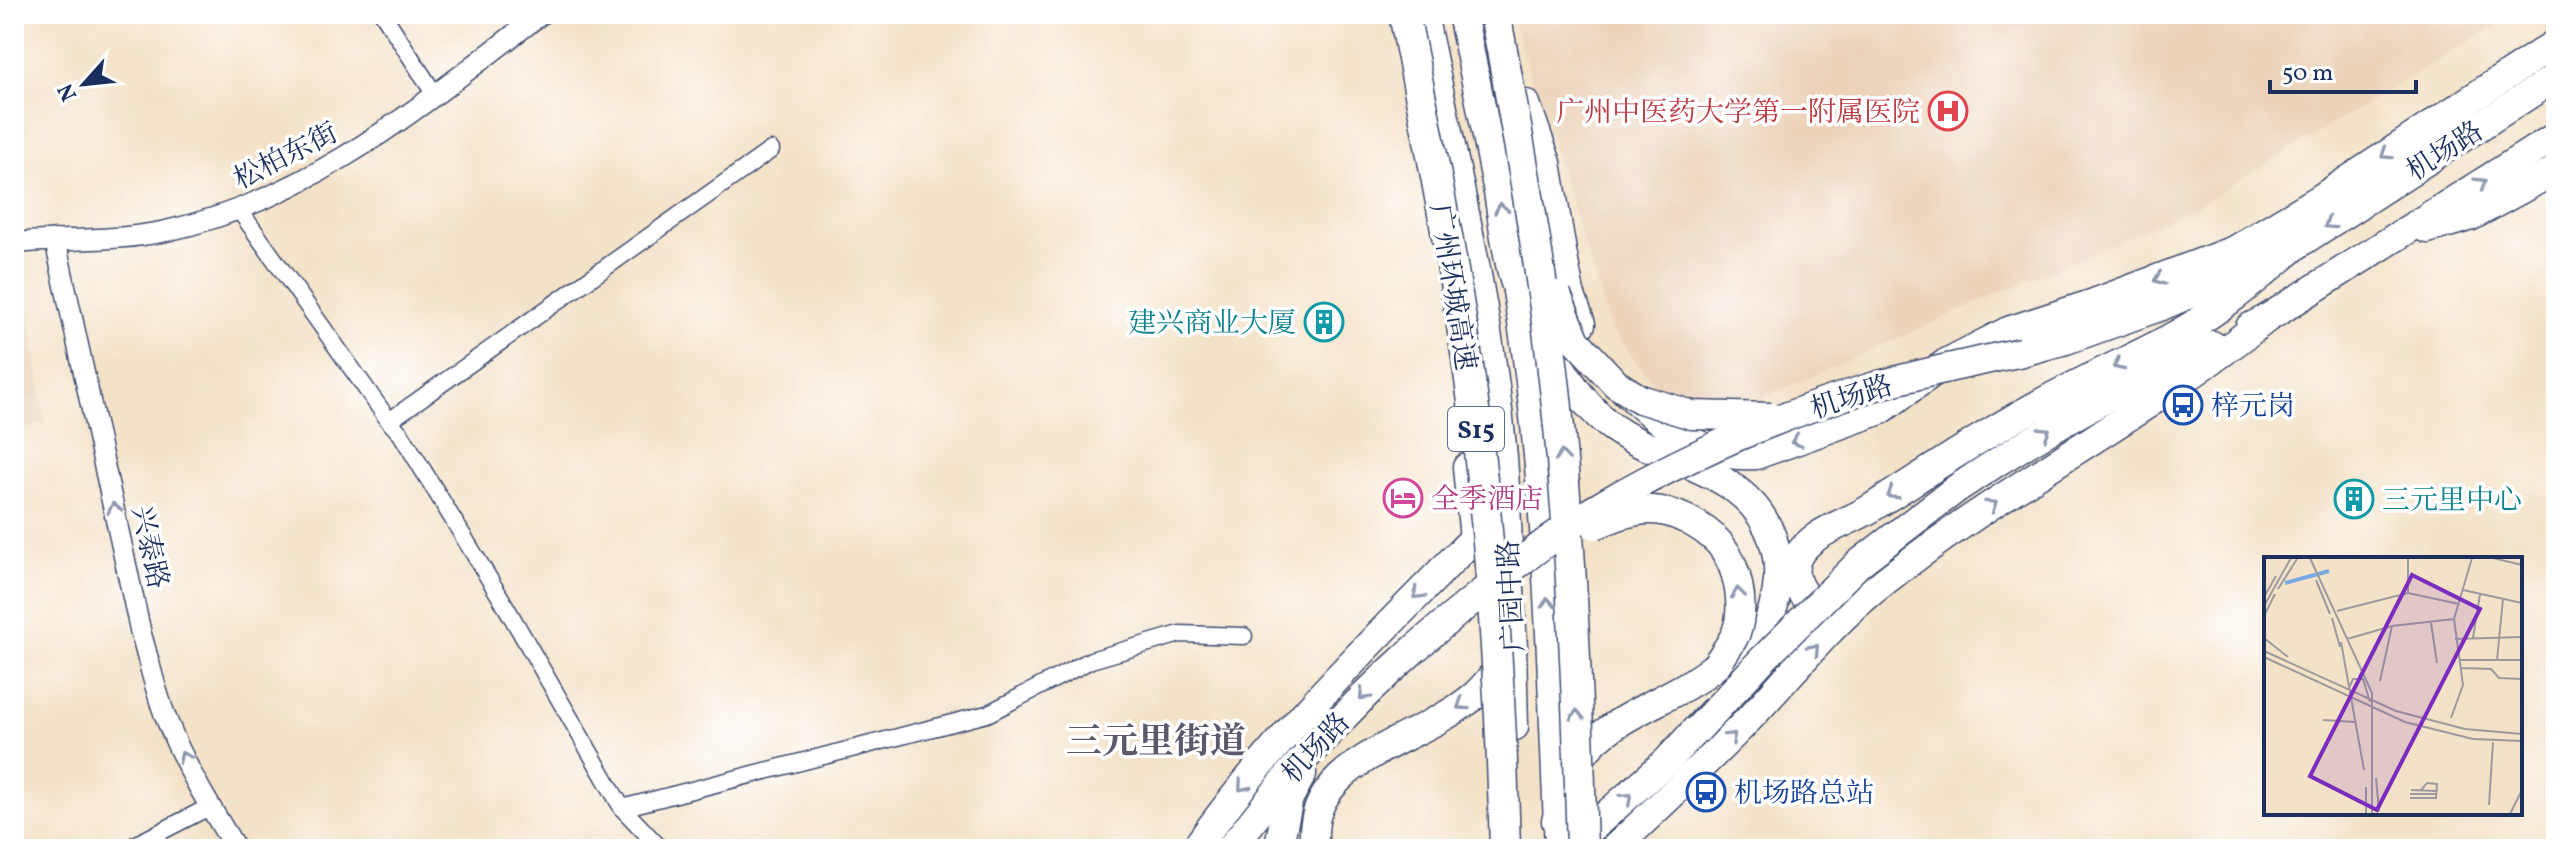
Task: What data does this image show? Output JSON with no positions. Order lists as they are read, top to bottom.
{
  "streets": {
    "highway": [
      "机场路",
      "广州环城高速",
      "S15",
      "广园中路"
    ],
    "street": ["松柏东街", "兴泰路"]
  },
  "crossings": [
    ["松柏东街", "兴泰路"]
  ],
  "one_way": ["兴泰路"],
  "districts": ["三元里街道"],
  "places": {
    "hospital": ["广州中医药大学第一附属医院"],
    "building": ["建兴商业大厦", "三元里中心"],
    "bus stop": ["梓元岗", "机场路总站"],
    "hotel": ["全季酒店"]
  },
  "scale_bar": "50 m",
  "north": "bottom left"
}
